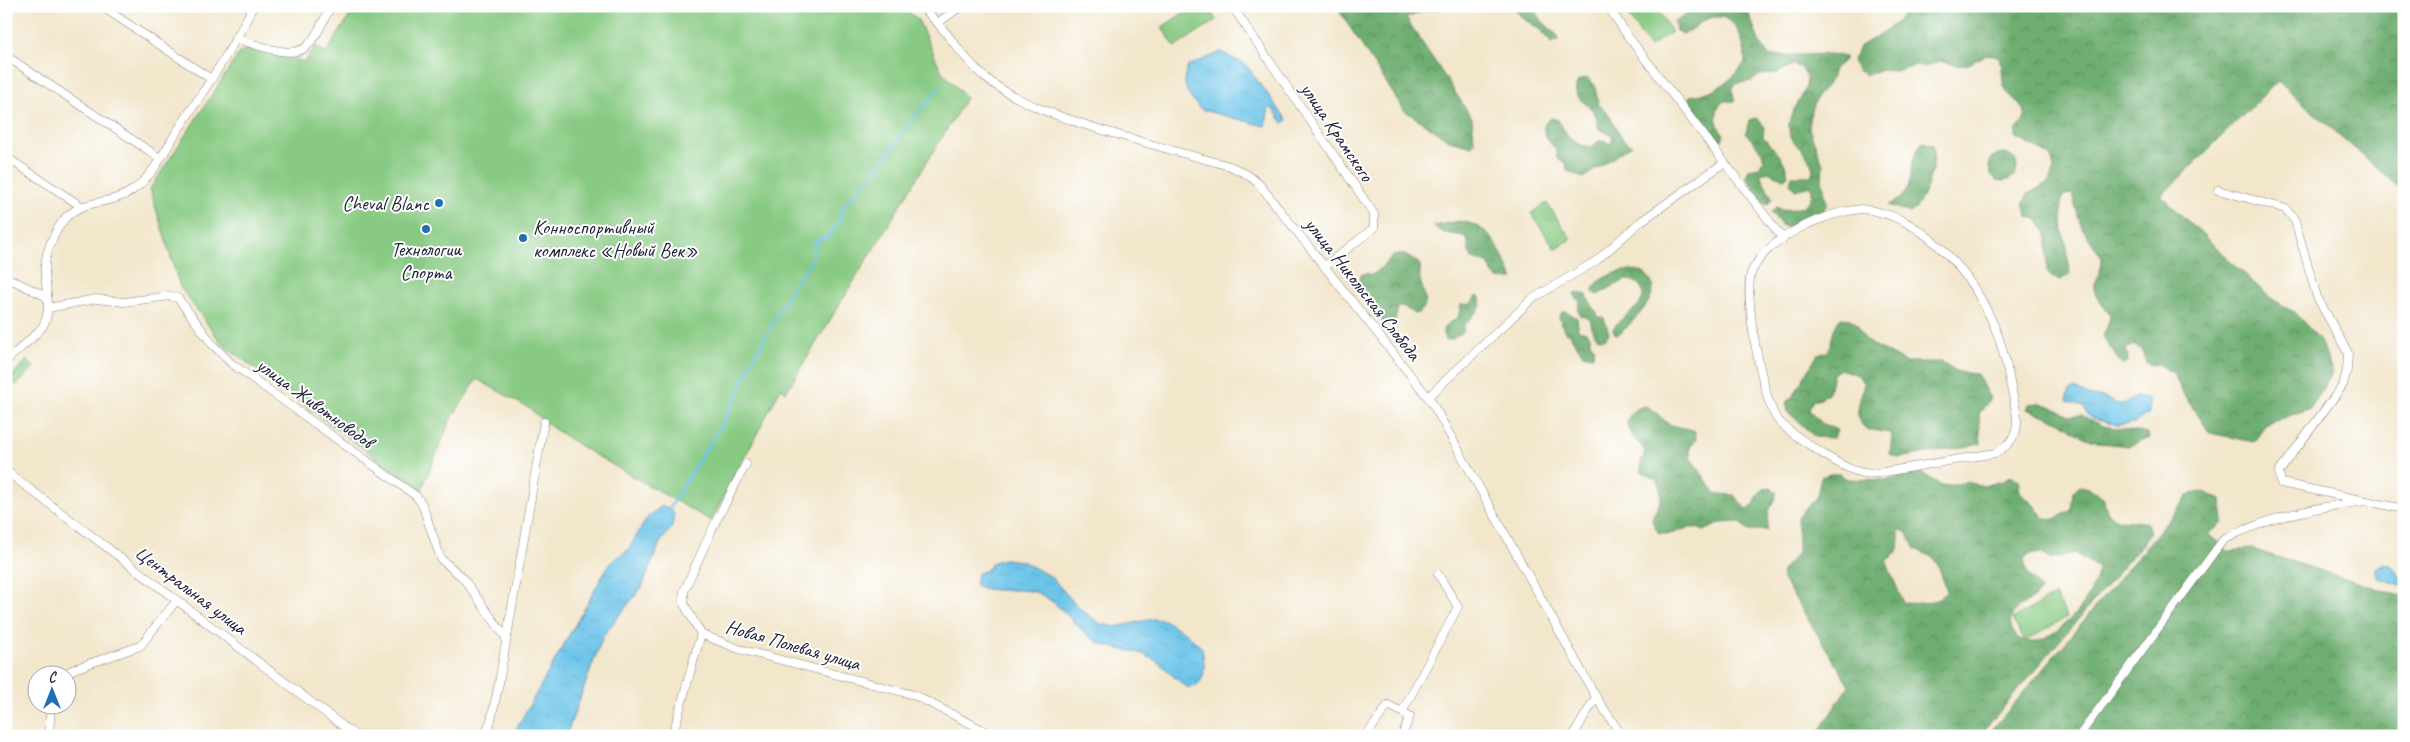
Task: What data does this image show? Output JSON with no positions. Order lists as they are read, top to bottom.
{
  "streets": {
    "street": [
      "улица Крамского",
      "улица Никольская Слобода",
      "улица Животноводов",
      "Центральная улица",
      "Новая Полевая улица"
    ]
  },
  "crossings": [
    ["улица Крамского", "улица Никольская Слобода"]
  ],
  "places": ["Cheval Blanc", "Технологии Спорта", "Конноспортивный комплекс «Новый Век»"],
  "north": "top"
}
